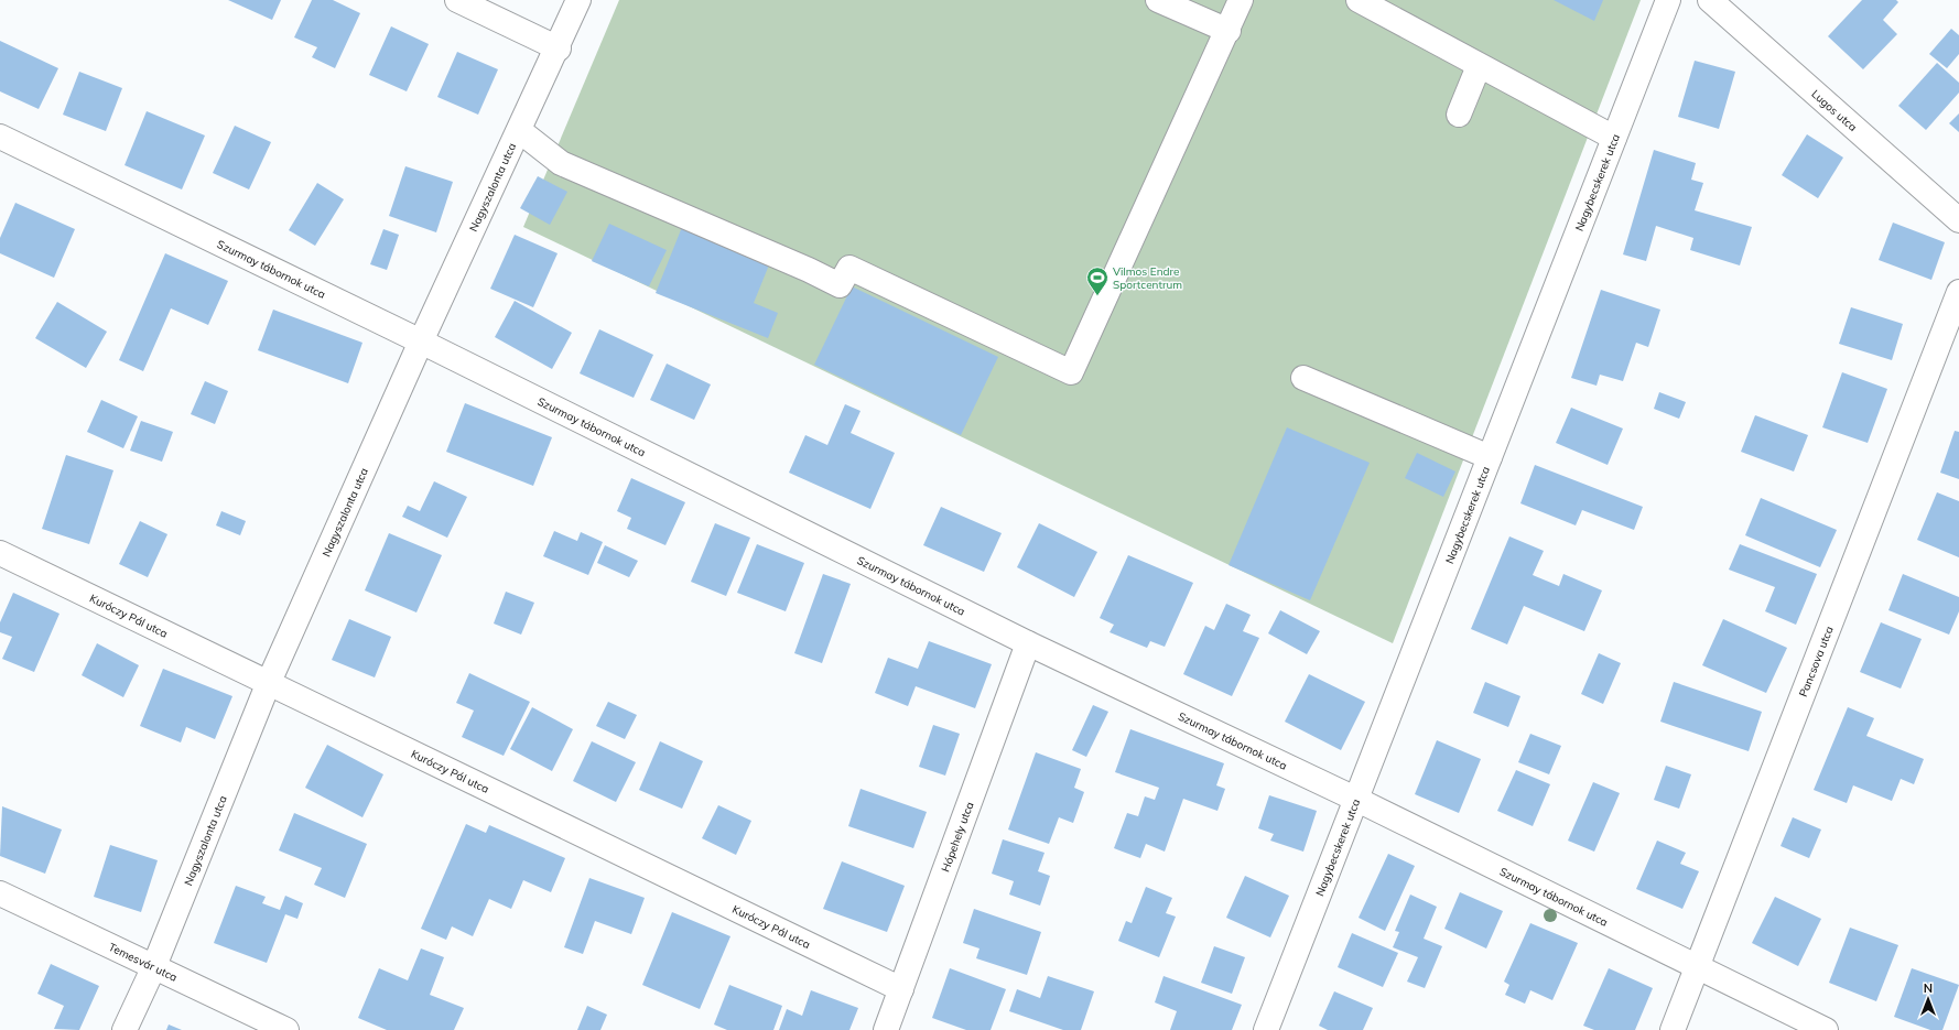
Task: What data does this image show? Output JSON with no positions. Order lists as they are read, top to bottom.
{
  "streets": {
    "street": [
      "Lugos utca",
      "Nagybecskerek utca",
      "Nagyszalonta utca",
      "Szurmay tábornok utca",
      "Kuróczy Pál utca",
      "Pancsova utca",
      "Hópehely utca",
      "Temesvár utca"
    ]
  },
  "crossings": [
    ["Nagybecskerek utca", "Szurmay tábornok utca"],
    ["Nagyszalonta utca", "Szurmay tábornok utca"],
    ["Nagyszalonta utca", "Kuróczy Pál utca"],
    ["Nagyszalonta utca", "Temesvár utca"],
    ["Szurmay tábornok utca", "Pancsova utca"],
    ["Szurmay tábornok utca", "Hópehely utca"],
    ["Kuróczy Pál utca", "Hópehely utca"]
  ],
  "places": {
    "sports": ["Vilmos Endre Sportcentrum"]
  },
  "north": "top"
}
